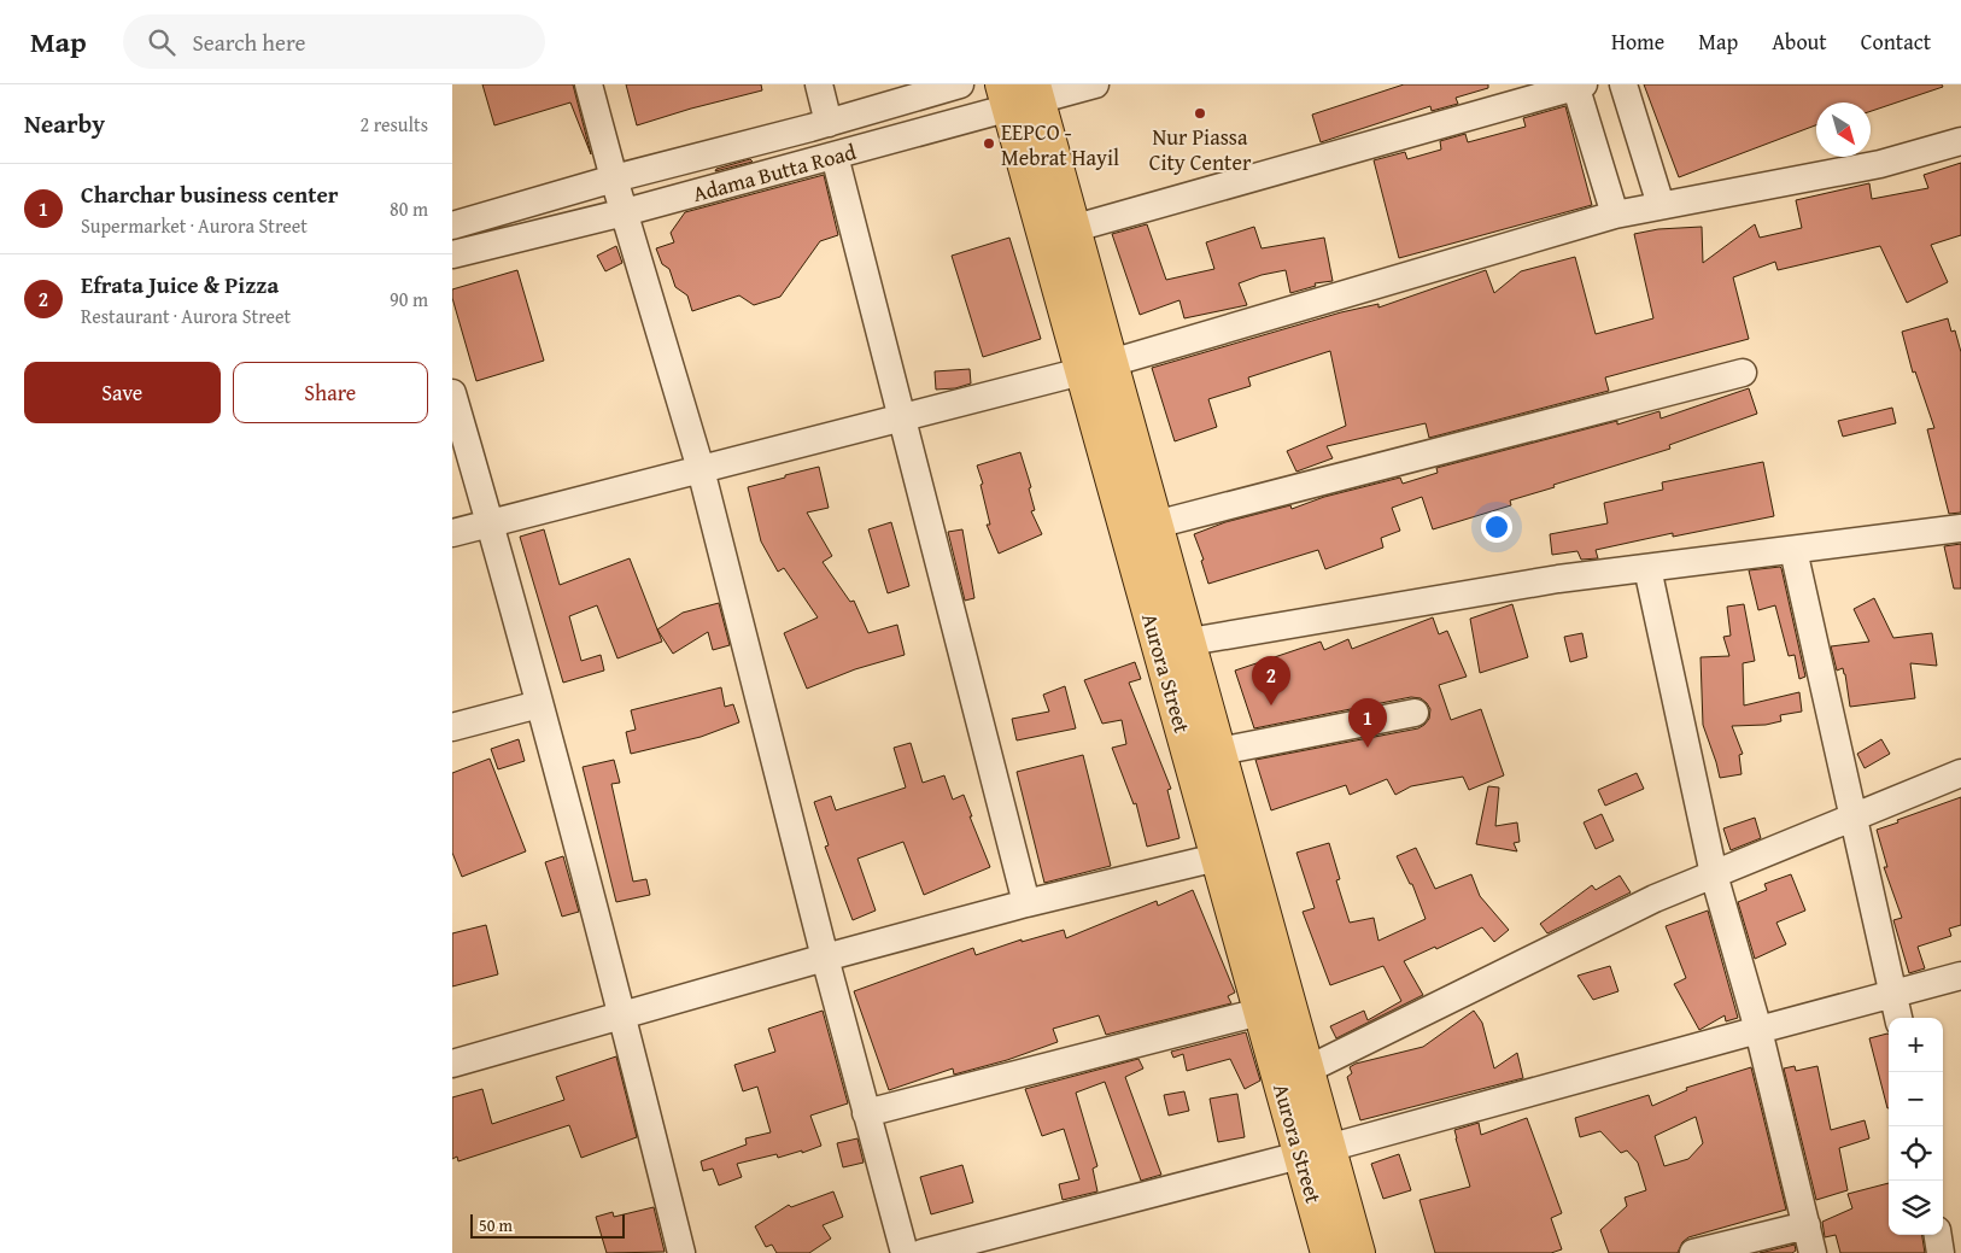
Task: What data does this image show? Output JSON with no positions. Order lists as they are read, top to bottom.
{
  "streets": {
    "main road": ["Aurora Street"],
    "street": ["Adama Butta Road"]
  },
  "crossings": [
    ["Adama Butta Road", "Aurora Street"]
  ],
  "places": ["Nur Piassa City Center", "EEPCO - Mebrat Hayil"],
  "scale_bar": "50 m",
  "north": "bottom right",
  "page": {
    "header": "Map",
    "search": "Search here",
    "nav": [
      "Home",
      "Map",
      "About",
      "Contact"
    ],
    "heading": ["Nearby", "2 results"],
    "list": [
      {
        "mark": "1",
        "name": "Charchar business center",
        "note": "Supermarket · Aurora Street",
        "value": "80 m"
      },
      {
        "mark": "2",
        "name": "Efrata Juice & Pizza",
        "note": "Restaurant · Aurora Street",
        "value": "90 m"
      }
    ],
    "buttons": ["Save", "Share"],
    "pins": ["2", "1"],
    "map_buttons": ["+", "−"],
    "scale": "50 m"
  }
}
